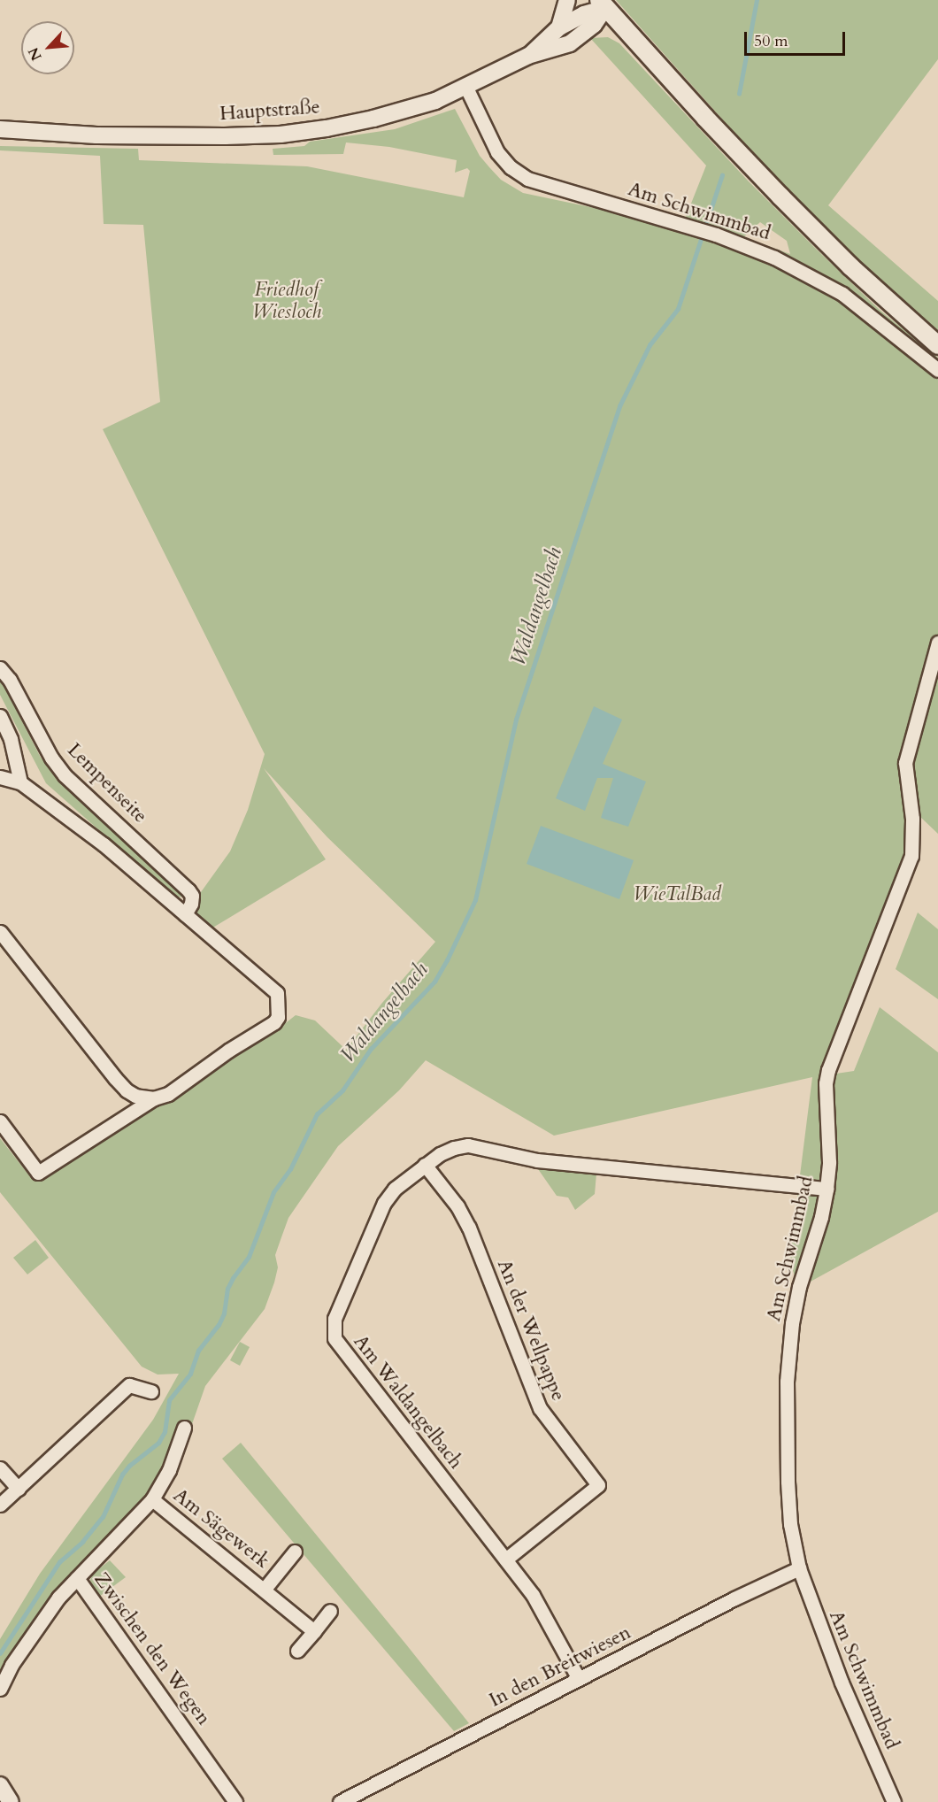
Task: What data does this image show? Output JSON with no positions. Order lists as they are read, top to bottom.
{
  "streets": {
    "street": [
      "Hauptstraße",
      "Am Schwimmbad",
      "Lempenseite",
      "An der Wellpappe",
      "Am Waldangelbach",
      "Am Sägewerk",
      "Zwischen den Wegen",
      "In den Breitwiesen"
    ]
  },
  "crossings": [
    ["Hauptstraße", "Am Schwimmbad"],
    ["Am Schwimmbad", "Am Waldangelbach"],
    ["Am Schwimmbad", "In den Breitwiesen"],
    ["An der Wellpappe", "Am Waldangelbach"],
    ["Am Waldangelbach", "In den Breitwiesen"],
    ["Am Sägewerk", "Zwischen den Wegen"]
  ],
  "water": ["Waldangelbach"],
  "parks": ["Friedhof Wiesloch", "WieTalBad"],
  "scale_bar": "50 m",
  "north": "bottom left"
}
